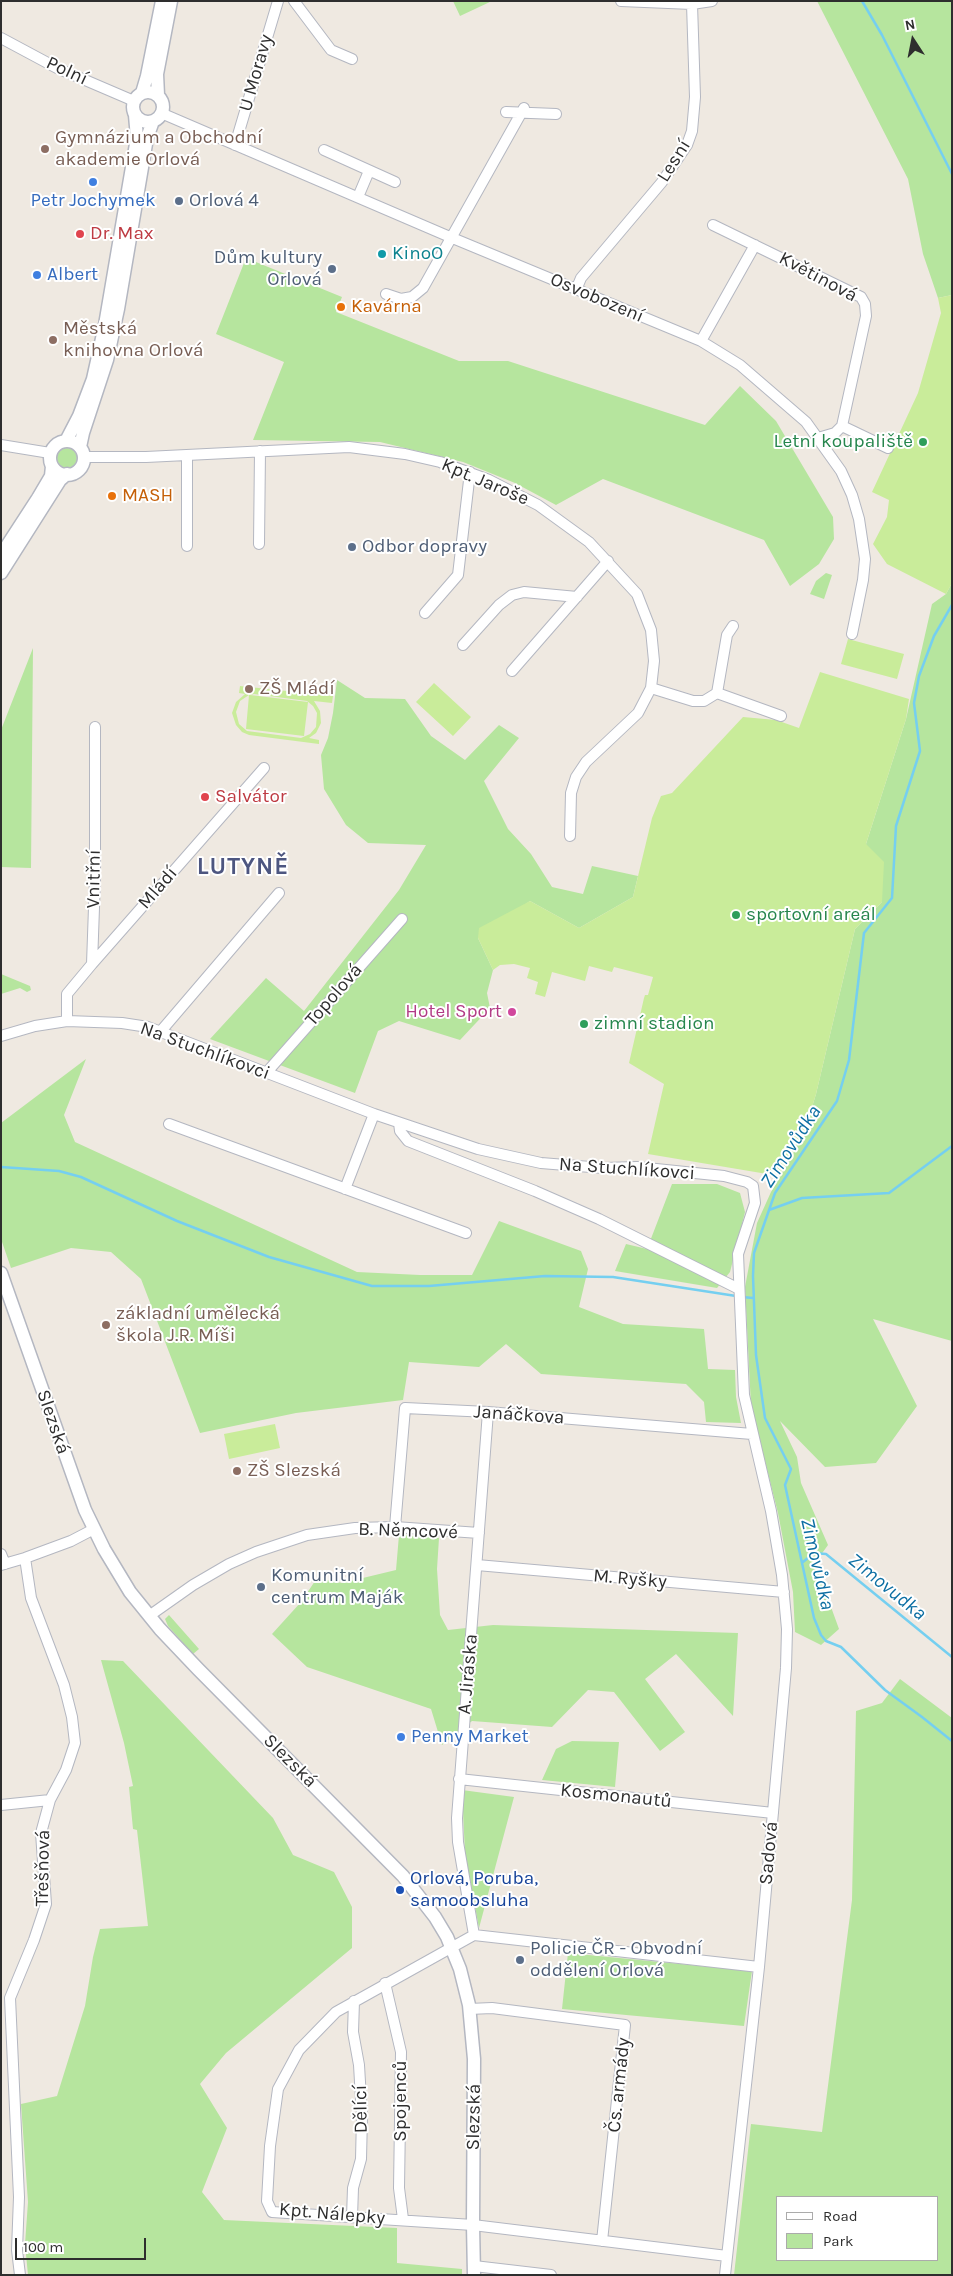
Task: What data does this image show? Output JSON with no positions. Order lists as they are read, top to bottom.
{
  "streets": {
    "street": [
      "Polní",
      "U Moravy",
      "Lesní",
      "Květinová",
      "Osvobození",
      "Kpt. Jaroše",
      "Vnitřní",
      "Mládí",
      "Topolová",
      "Na Stuchlíkovci",
      "Janáčkova",
      "Slezská",
      "B. Němcové",
      "M. Ryšky",
      "A. Jiráska",
      "Kosmonautů",
      "Sadová",
      "Třešňová",
      "Čs. armády",
      "Spojenců",
      "Dělící",
      "Kpt. Nálepky"
    ]
  },
  "crossings": [
    ["Polní", "Osvobození"],
    ["U Moravy", "Osvobození"],
    ["Lesní", "Osvobození"],
    ["Vnitřní", "Mládí"],
    ["Topolová", "Na Stuchlíkovci"],
    ["Na Stuchlíkovci", "Janáčkova"],
    ["Na Stuchlíkovci", "Sadová"],
    ["Janáčkova", "B. Němcové"],
    ["Janáčkova", "A. Jiráska"],
    ["Janáčkova", "Sadová"],
    ["Slezská", "B. Němcové"],
    ["Slezská", "Čs. armády"],
    ["Slezská", "Kpt. Nálepky"],
    ["B. Němcové", "A. Jiráska"],
    ["M. Ryšky", "A. Jiráska"],
    ["M. Ryšky", "Sadová"],
    ["A. Jiráska", "Kosmonautů"],
    ["A. Jiráska", "Kpt. Nálepky"],
    ["Kosmonautů", "Sadová"],
    ["Spojenců", "Kpt. Nálepky"],
    ["Dělící", "Kpt. Nálepky"]
  ],
  "districts": ["LUTYNĚ"],
  "water": ["Zimovůdka", "Zimovudka"],
  "places": [
    "Gymnázium a Obchodní akademie Orlová",
    "Petr Jochymek",
    "Orlová 4",
    "Dr. Max",
    "KinoO",
    "Dům kultury Orlová",
    "Albert",
    "Kavárna",
    "Městská knihovna Orlová",
    "Letní koupaliště",
    "MASH",
    "Odbor dopravy",
    "ZŠ Mládí",
    "Salvátor",
    "sportovní areál",
    "Hotel Sport",
    "zimní stadion",
    "základní umělecká škola J.R. Míši",
    "ZŠ Slezská",
    "Komunitní centrum Maják",
    "Penny Market",
    "Orlová, Poruba, samoobsluha",
    "Policie ČR - Obvodní oddělení Orlová"
  ],
  "legend": ["Road", "Park"],
  "scale_bar": "100 m",
  "north": "top"
}
